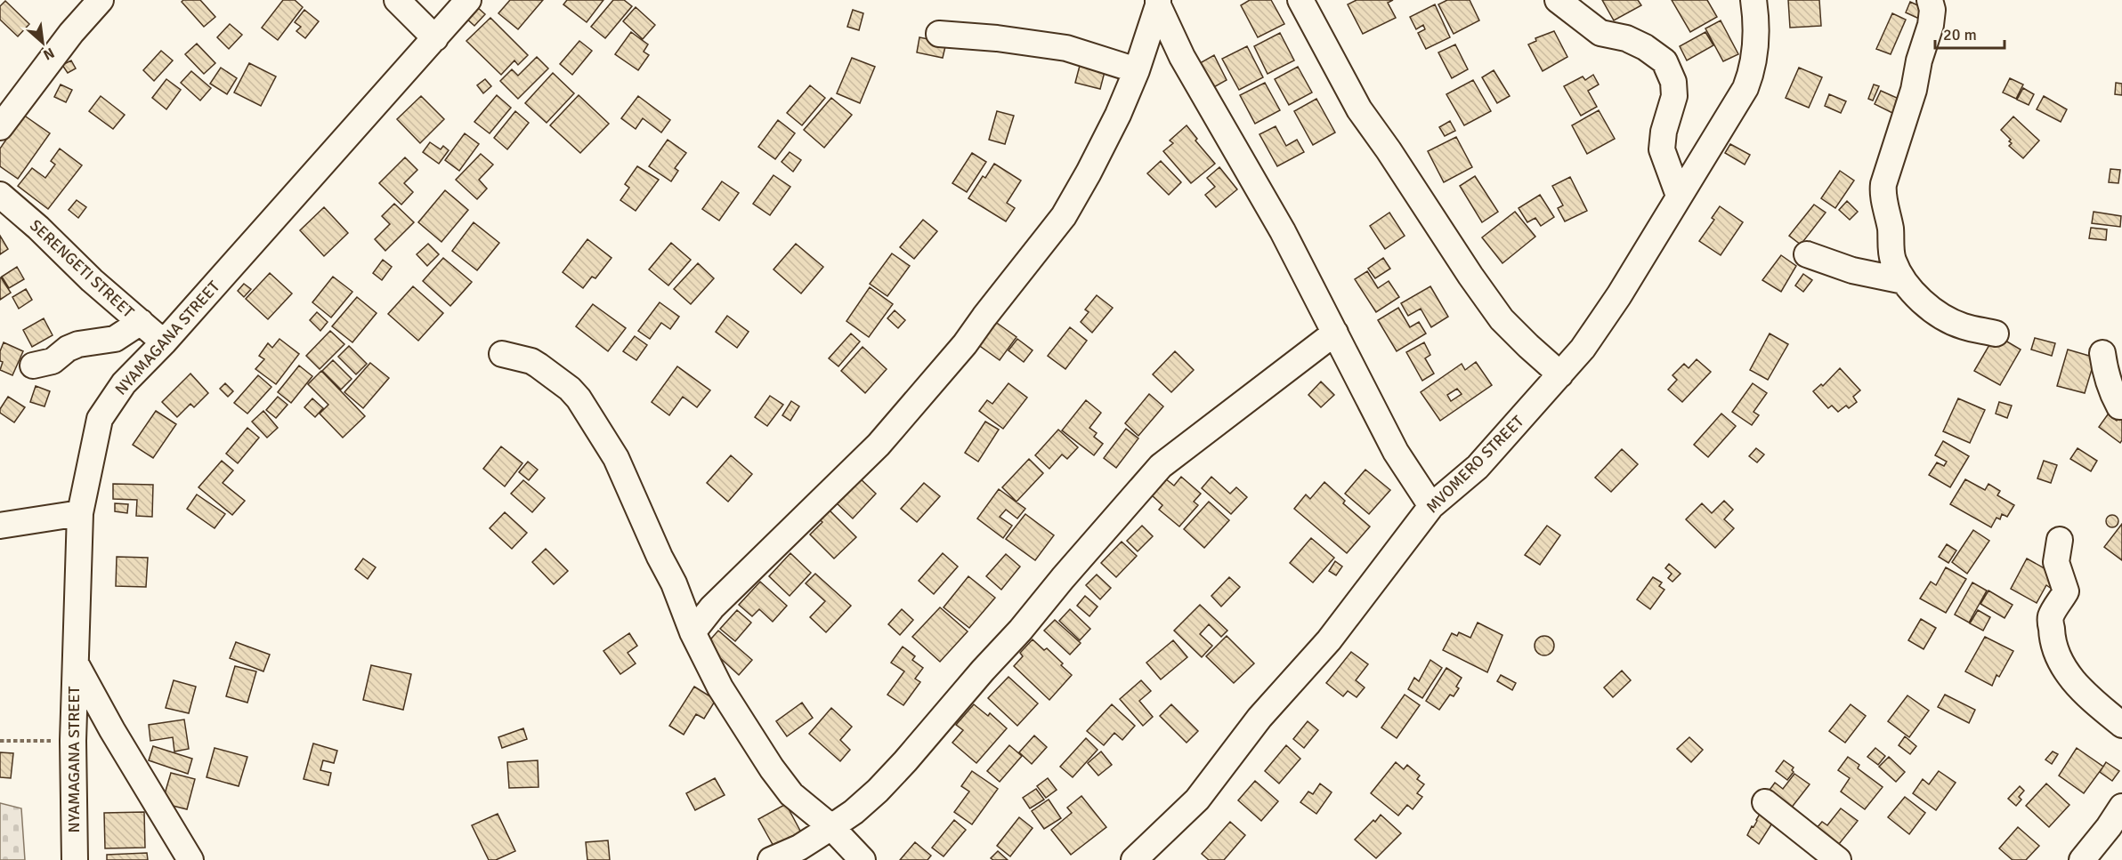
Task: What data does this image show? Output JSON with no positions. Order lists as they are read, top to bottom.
{
  "streets": {
    "street": ["SERENGETI STREET", "NYAMAGANA STREET", "MVOMERO STREET"]
  },
  "crossings": [
    ["SERENGETI STREET", "NYAMAGANA STREET"]
  ],
  "scale_bar": "20 m",
  "north": "bottom right"
}
